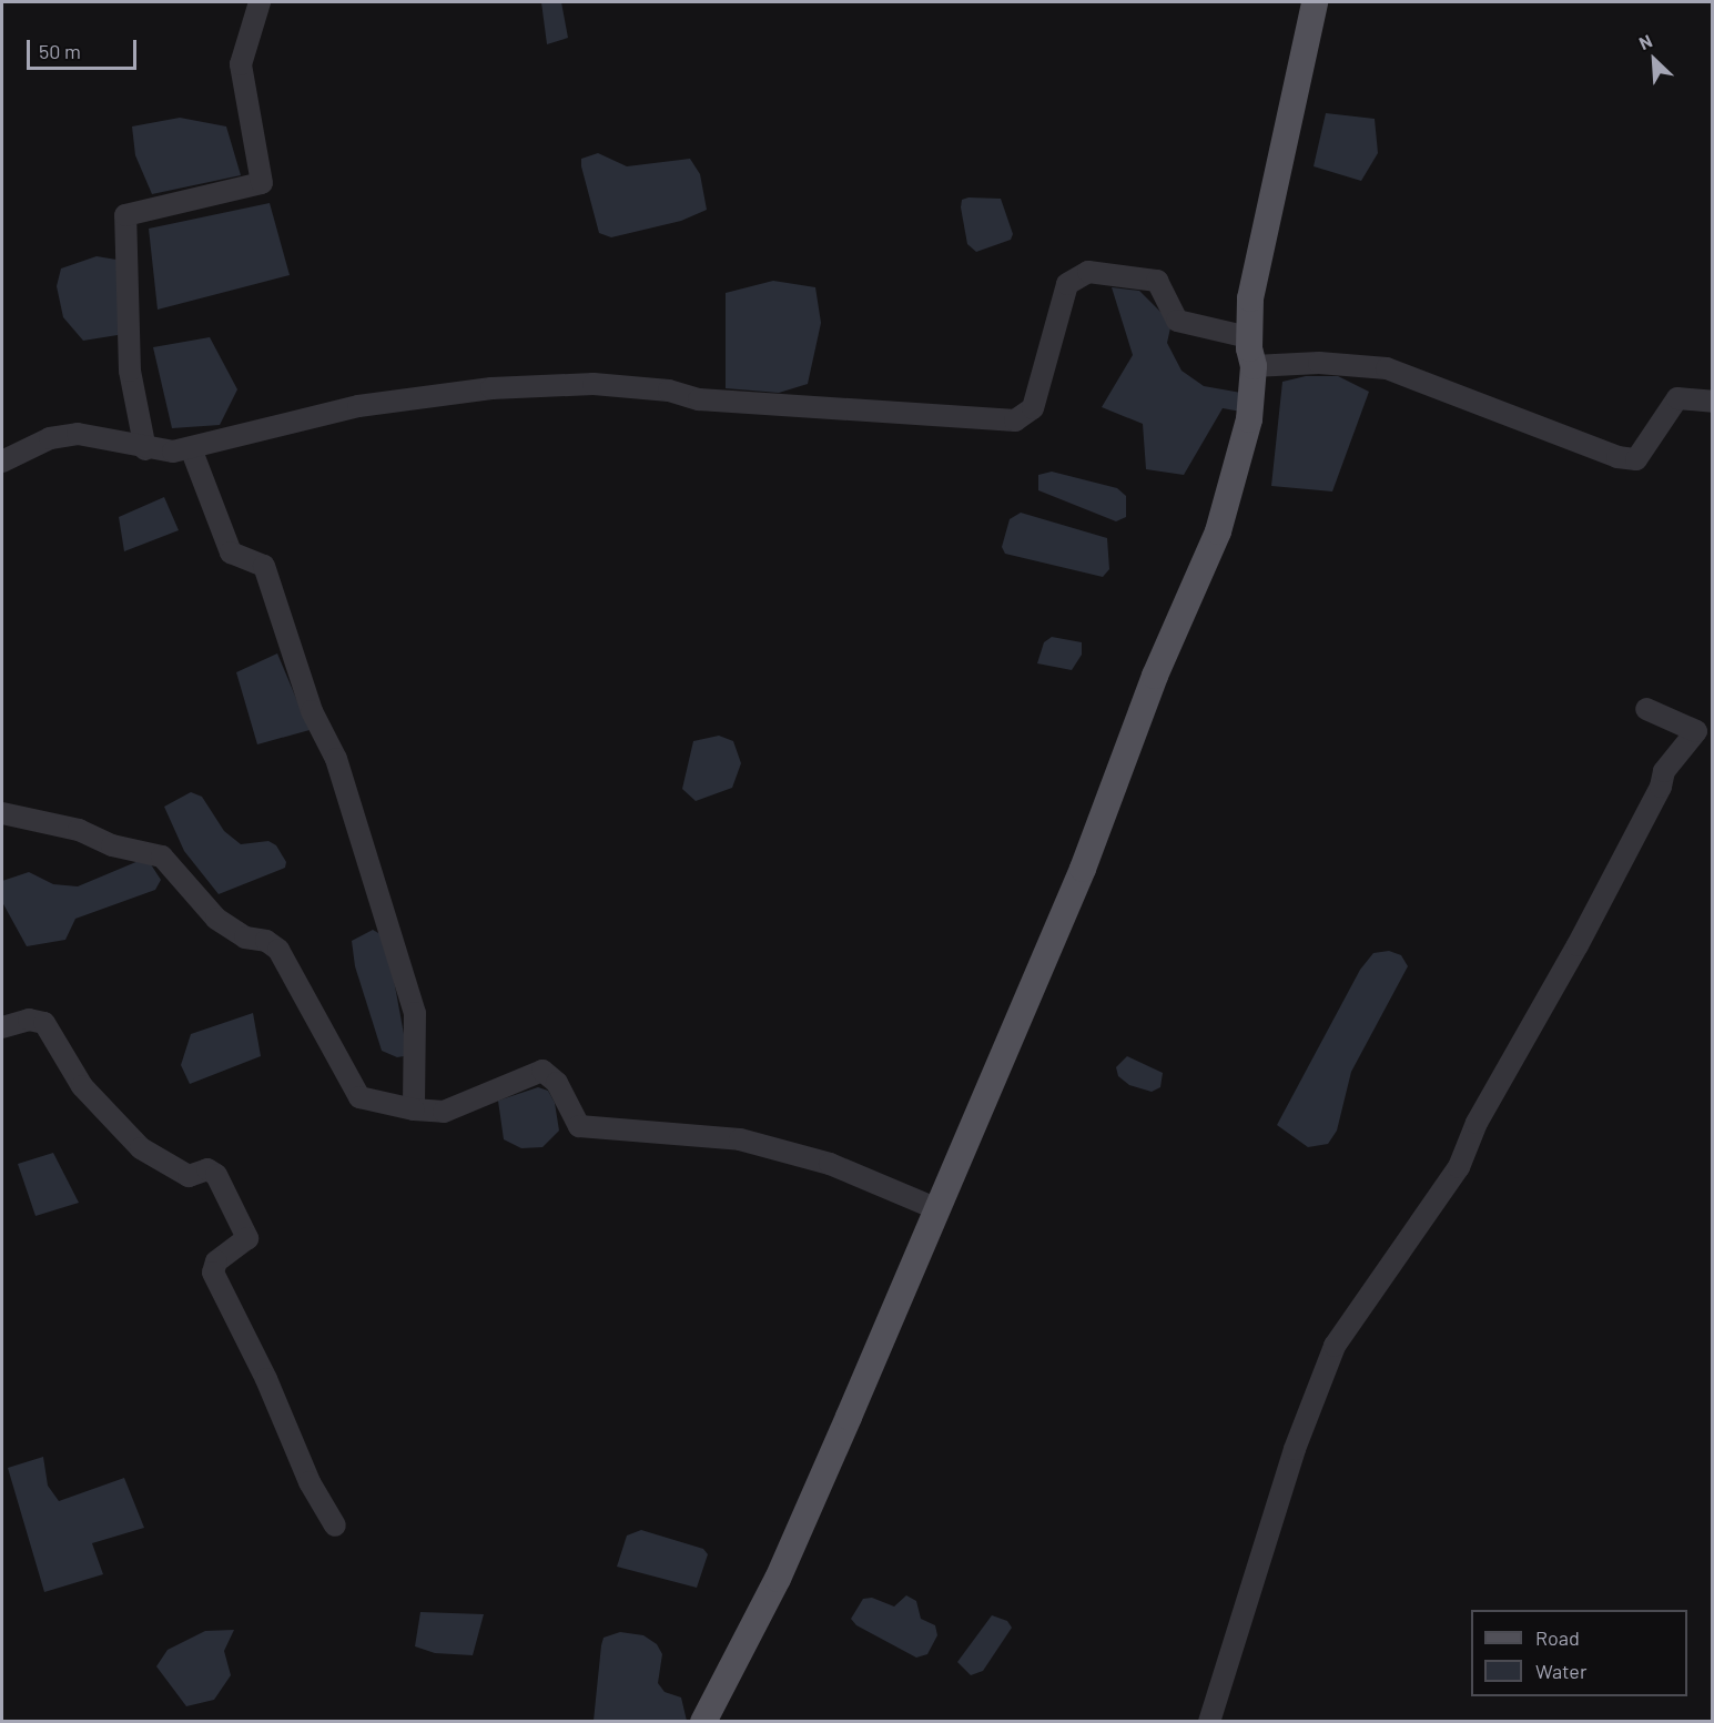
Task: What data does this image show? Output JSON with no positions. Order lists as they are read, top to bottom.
{
  "legend": ["Road", "Water"],
  "scale_bar": "50 m",
  "north": "top left"
}
